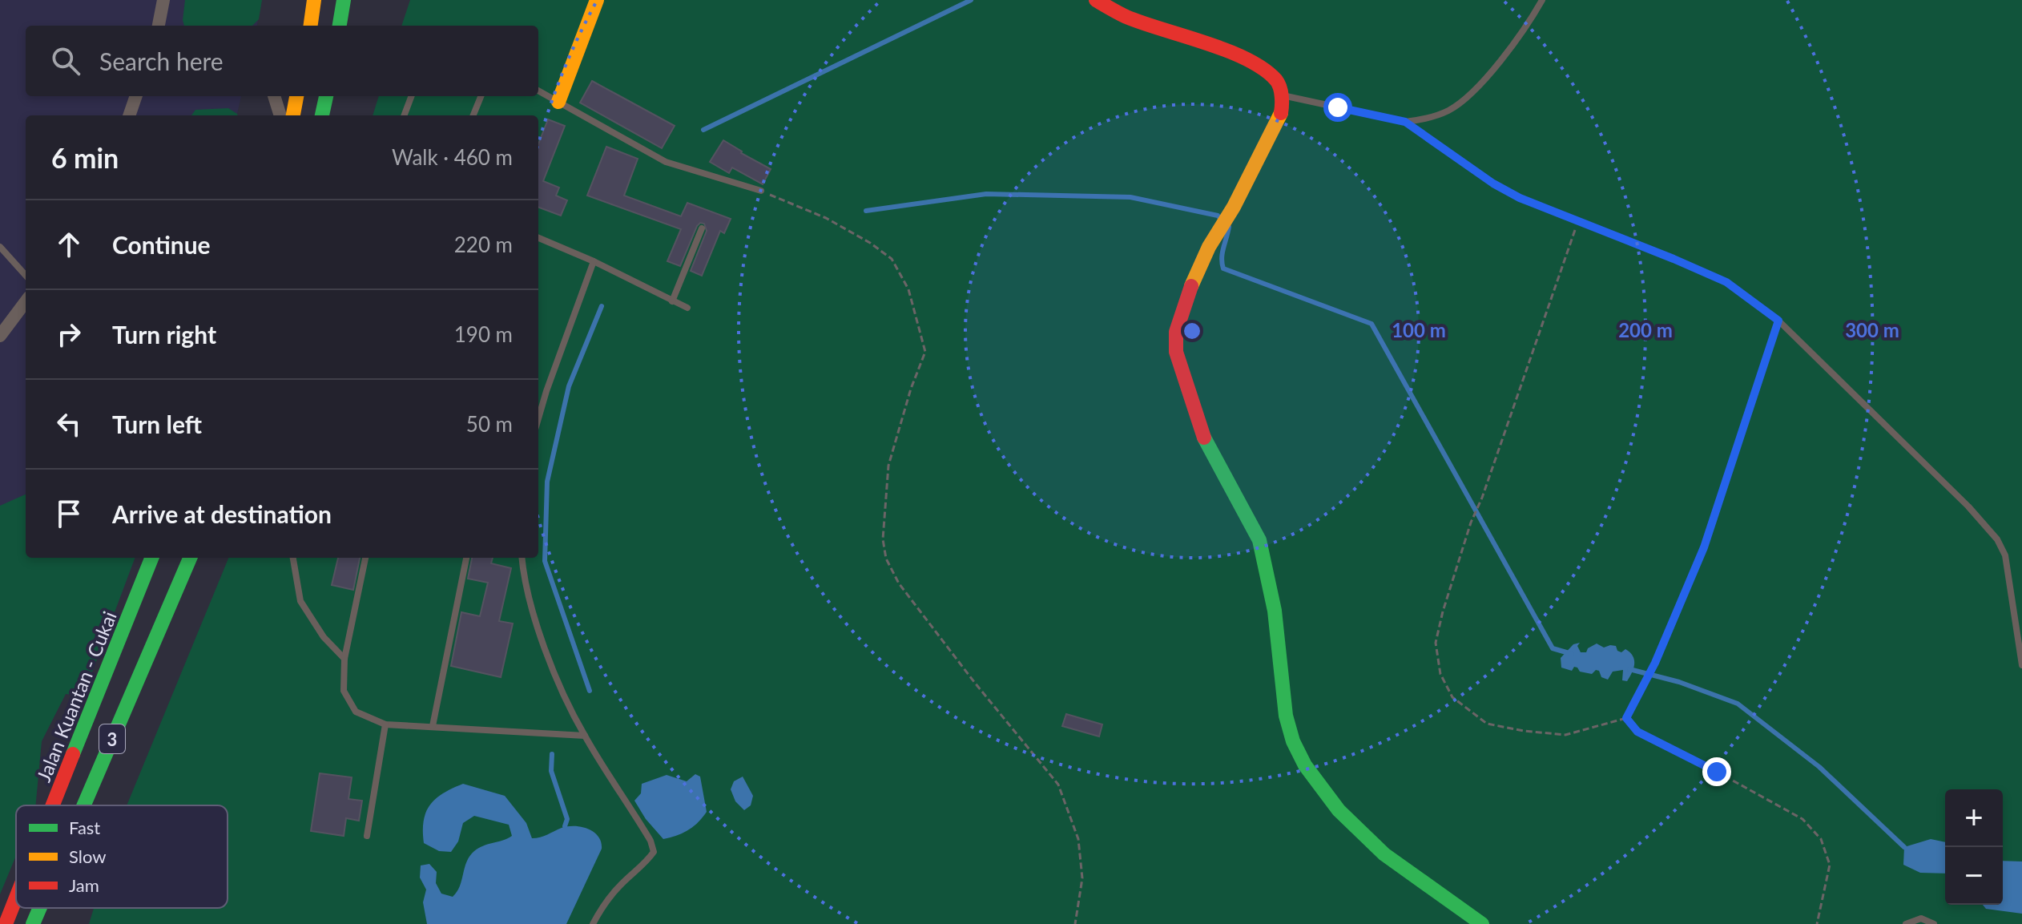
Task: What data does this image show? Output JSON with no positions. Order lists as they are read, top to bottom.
{
  "streets": {
    "main road": ["Jalan Kuantan - Cukai", "3"]
  },
  "legend": ["Fast", "Slow", "Jam"],
  "page": {
    "search": "Search here",
    "heading": ["6 min", "Walk · 460 m"],
    "list": [
      ["Continue", "220 m"],
      ["Turn right", "190 m"],
      ["Turn left", "50 m"],
      "Arrive at destination"
    ],
    "map_buttons": ["+", "−"]
  },
  "rings": ["100 m", "200 m", "300 m"]
}
